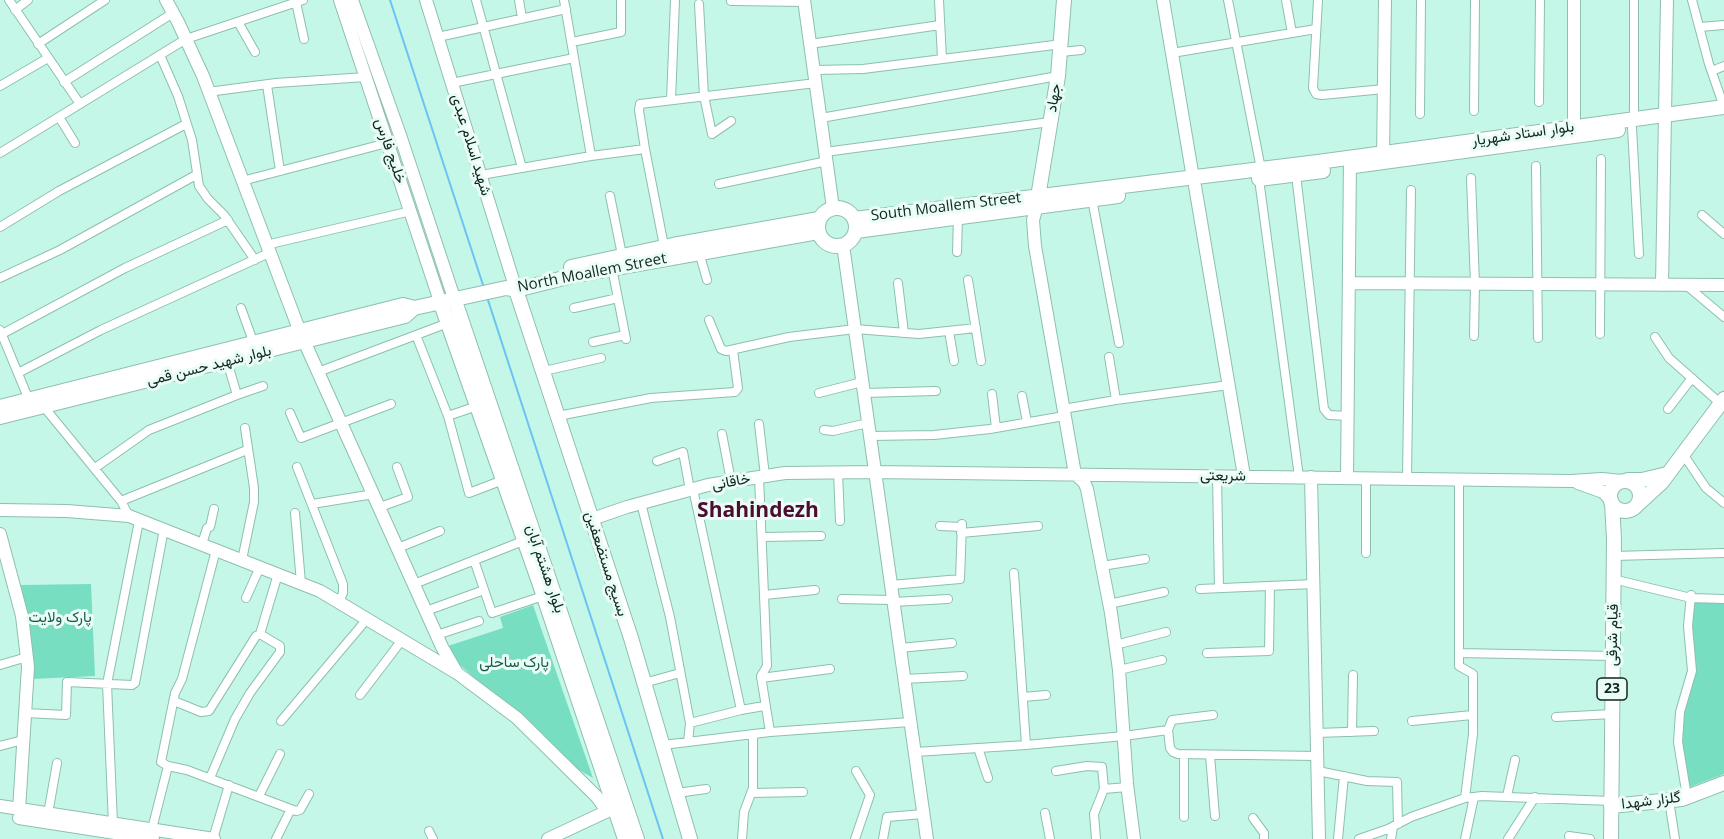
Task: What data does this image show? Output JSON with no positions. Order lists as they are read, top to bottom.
{
  "streets": {
    "main road": [
      "جهاد",
      "بلوار استاد شهریار",
      "South Moallem Street",
      "North Moallem Street",
      "بلوار شهید حسن قمی",
      "بسیج مستضعفین",
      "بلوار هشتم آبان",
      "قیام شرقی",
      "23",
      "گلزار شهدا"
    ],
    "street": [
      "شهید اسلام عبدی",
      "خلیج فارس",
      "شریعتی",
      "خاقانی"
    ]
  },
  "crossings": [
    ["جهاد", "South Moallem Street"],
    ["بلوار استاد شهریار", "South Moallem Street"],
    ["شهید اسلام عبدی", "North Moallem Street"],
    ["شهید اسلام عبدی", "بلوار شهید حسن قمی"],
    ["شهید اسلام عبدی", "بسیج مستضعفین"],
    ["خلیج فارس", "بلوار شهید حسن قمی"],
    ["خلیج فارس", "بلوار هشتم آبان"],
    ["South Moallem Street", "North Moallem Street"],
    ["North Moallem Street", "بلوار شهید حسن قمی"],
    ["North Moallem Street", "بسیج مستضعفین"],
    ["بلوار شهید حسن قمی", "بسیج مستضعفین"],
    ["بلوار شهید حسن قمی", "بلوار هشتم آبان"],
    ["شریعتی", "خاقانی"],
    ["شریعتی", "قیام شرقی"],
    ["خاقانی", "بسیج مستضعفین"],
    ["قیام شرقی", "گلزار شهدا"]
  ],
  "districts": ["Shahindezh"],
  "parks": ["پارک ولایت", "پارک ساحلی"]
}
